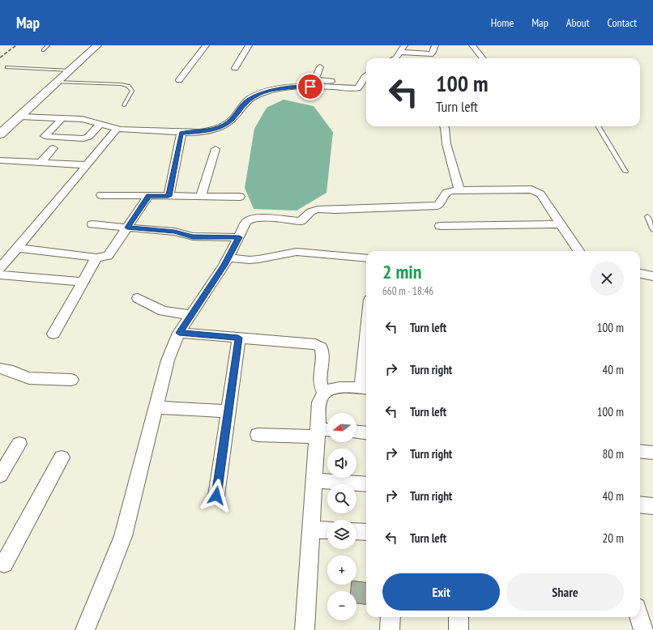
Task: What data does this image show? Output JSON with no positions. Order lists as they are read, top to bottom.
{
  "north": "left",
  "page": {
    "header": "Map",
    "nav": [
      "Home",
      "Map",
      "About",
      "Contact"
    ],
    "turn": ["100 m", "Turn left"],
    "heading": ["2 min", "660 m · 18:46"],
    "list": [
      {
        "name": "Turn left",
        "value": "100 m"
      },
      {
        "name": "Turn right",
        "value": "40 m"
      },
      {
        "name": "Turn left",
        "value": "100 m"
      },
      {
        "name": "Turn right",
        "value": "80 m"
      },
      {
        "name": "Turn right",
        "value": "40 m"
      },
      {
        "name": "Turn left",
        "value": "20 m"
      }
    ],
    "map_buttons": ["+", "−"],
    "buttons": ["Exit", "Share"]
  }
}
